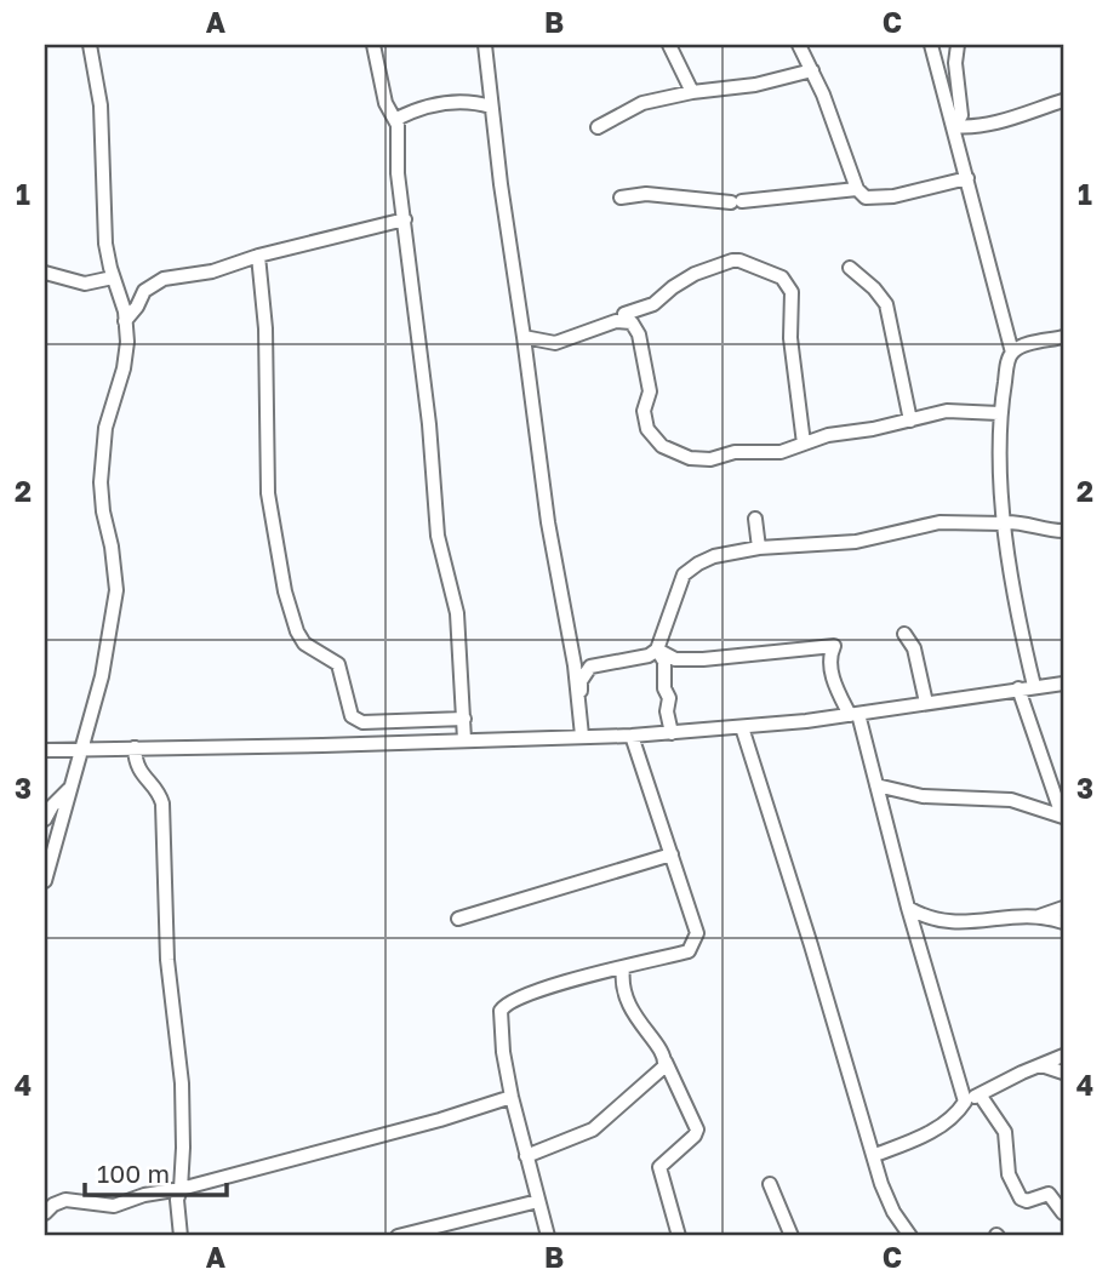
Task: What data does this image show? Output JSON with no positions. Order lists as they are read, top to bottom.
{
  "scale_bar": "100 m",
  "grid": {
    "columns": ["A", "B", "C"],
    "rows": [
      "1",
      "2",
      "3",
      "4"
    ]
  }
}
